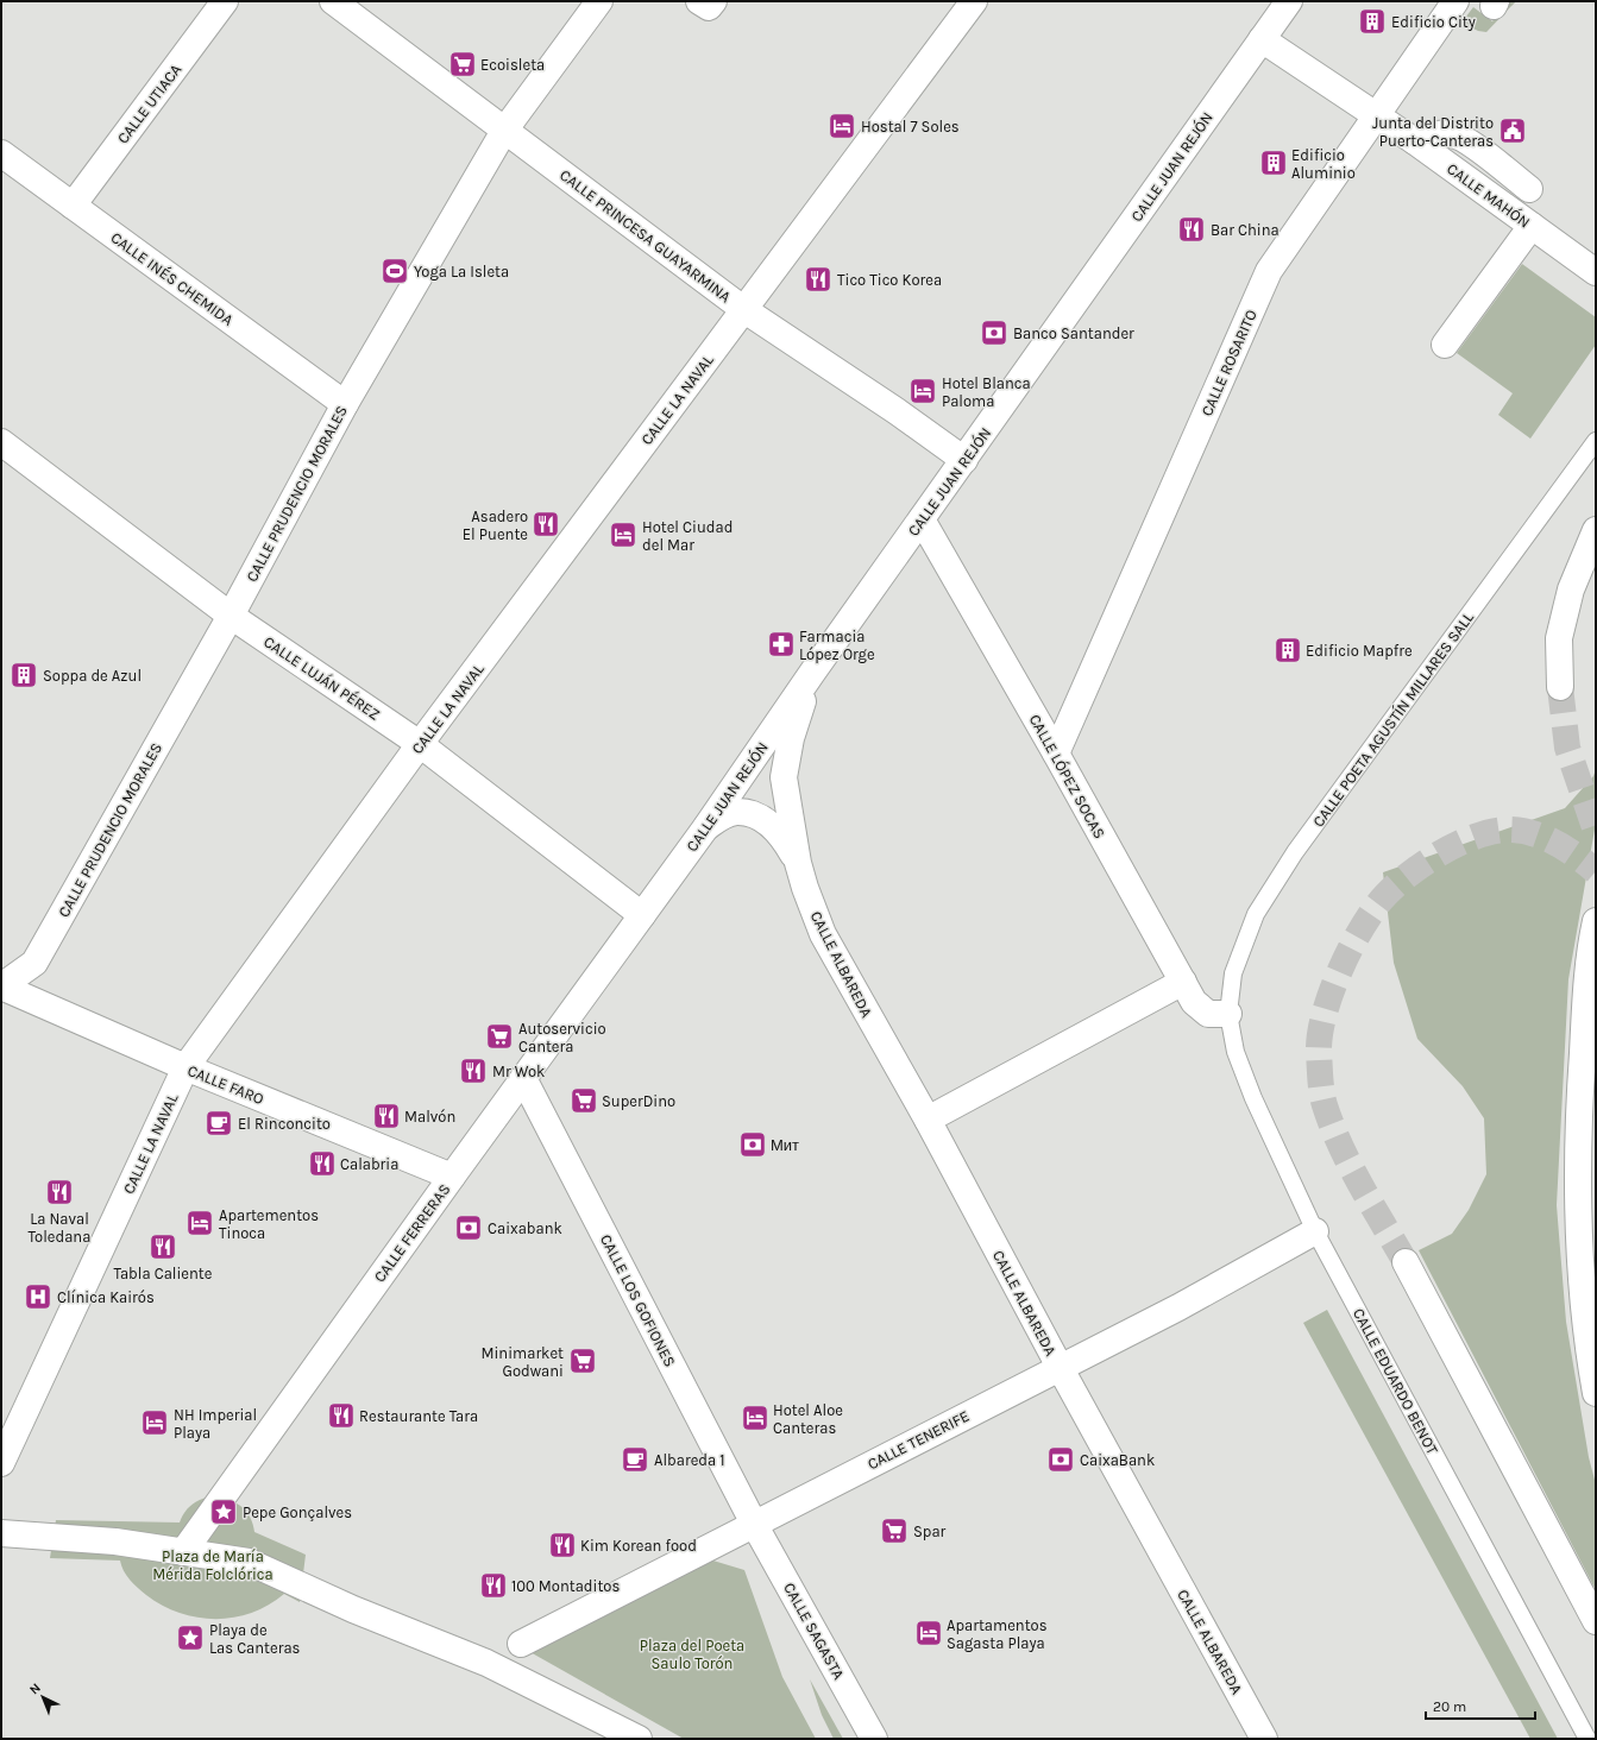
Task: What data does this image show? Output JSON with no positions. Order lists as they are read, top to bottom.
{
  "streets": {
    "main road": [
      "CALLE UTIACA",
      "CALLE JUAN REJÓN",
      "CALLE MAHÓN",
      "CALLE PRINCESA GUAYARMINA",
      "CALLE INÉS CHEMIDA",
      "CALLE ROSARITO",
      "CALLE LA NAVAL",
      "CALLE PRUDENCIO MORALES",
      "CALLE LUJÁN PÉREZ",
      "CALLE LÓPEZ SOCAS",
      "CALLE ALBAREDA",
      "CALLE FARO",
      "CALLE FERRERAS",
      "CALLE LOS GOFIONES",
      "CALLE TENERIFE",
      "CALLE SAGASTA"
    ],
    "lane": ["CALLE POETA AGUSTÍN MILLARES SALL", "CALLE EDUARDO BENOT"]
  },
  "crossings": [
    ["CALLE UTIACA", "CALLE INÉS CHEMIDA"],
    ["CALLE JUAN REJÓN", "CALLE MAHÓN"],
    ["CALLE JUAN REJÓN", "CALLE PRINCESA GUAYARMINA"],
    ["CALLE JUAN REJÓN", "CALLE LUJÁN PÉREZ"],
    ["CALLE JUAN REJÓN", "CALLE LÓPEZ SOCAS"],
    ["CALLE JUAN REJÓN", "CALLE ALBAREDA"],
    ["CALLE JUAN REJÓN", "CALLE FERRERAS"],
    ["CALLE MAHÓN", "CALLE ROSARITO"],
    ["CALLE PRINCESA GUAYARMINA", "CALLE LA NAVAL"],
    ["CALLE PRINCESA GUAYARMINA", "CALLE PRUDENCIO MORALES"],
    ["CALLE INÉS CHEMIDA", "CALLE PRUDENCIO MORALES"],
    ["CALLE ROSARITO", "CALLE LÓPEZ SOCAS"],
    ["CALLE LA NAVAL", "CALLE LUJÁN PÉREZ"],
    ["CALLE LA NAVAL", "CALLE FARO"],
    ["CALLE PRUDENCIO MORALES", "CALLE LUJÁN PÉREZ"],
    ["CALLE PRUDENCIO MORALES", "CALLE FARO"],
    ["CALLE LUJÁN PÉREZ", "CALLE FERRERAS"],
    ["CALLE POETA AGUSTÍN MILLARES SALL", "CALLE LÓPEZ SOCAS"],
    ["CALLE POETA AGUSTÍN MILLARES SALL", "CALLE EDUARDO BENOT"],
    ["CALLE LÓPEZ SOCAS", "CALLE EDUARDO BENOT"],
    ["CALLE ALBAREDA", "CALLE TENERIFE"],
    ["CALLE FARO", "CALLE FERRERAS"],
    ["CALLE FERRERAS", "CALLE LOS GOFIONES"],
    ["CALLE LOS GOFIONES", "CALLE TENERIFE"],
    ["CALLE LOS GOFIONES", "CALLE SAGASTA"],
    ["CALLE EDUARDO BENOT", "CALLE TENERIFE"],
    ["CALLE TENERIFE", "CALLE SAGASTA"]
  ],
  "parks": ["Plaza de María Mérida Folclórica", "Plaza del Poeta Saulo Torón"],
  "places": {
    "building": [
      "Edificio City",
      "Edificio Aluminio",
      "Edificio Mapfre",
      "Soppa de Azul"
    ],
    "supermarket": [
      "Ecoisleta",
      "Autoservicio Cantera",
      "SuperDino",
      "Minimarket Godwani",
      "Spar"
    ],
    "hotel": [
      "Hostal 7 Soles",
      "Hotel Blanca Paloma",
      "Hotel Ciudad del Mar",
      "Apartementos Tinoca",
      "Hotel Aloe Canteras",
      "NH Imperial Playa",
      "Apartamentos Sagasta Playa"
    ],
    "public building": ["Junta del Distrito Puerto-Canteras"],
    "restaurant": [
      "Bar China",
      "Tico Tico Korea",
      "Asadero El Puente",
      "Mr Wok",
      "Malvón",
      "Calabria",
      "La Naval Toledana",
      "Tabla Caliente",
      "Restaurante Tara",
      "Kim Korean food",
      "100 Montaditos"
    ],
    "sports": ["Yoga La Isleta"],
    "bank": [
      "Banco Santander",
      "Мит",
      "Caixabank",
      "CaixaBank"
    ],
    "pharmacy": ["Farmacia López Orge"],
    "cafe": ["El Rinconcito", "Albareda 1"],
    "hospital": ["Clínica Kairós"],
    "place": ["Pepe Gonçalves", "Playa de Las Canteras"]
  },
  "scale_bar": "20 m",
  "north": "top left"
}
